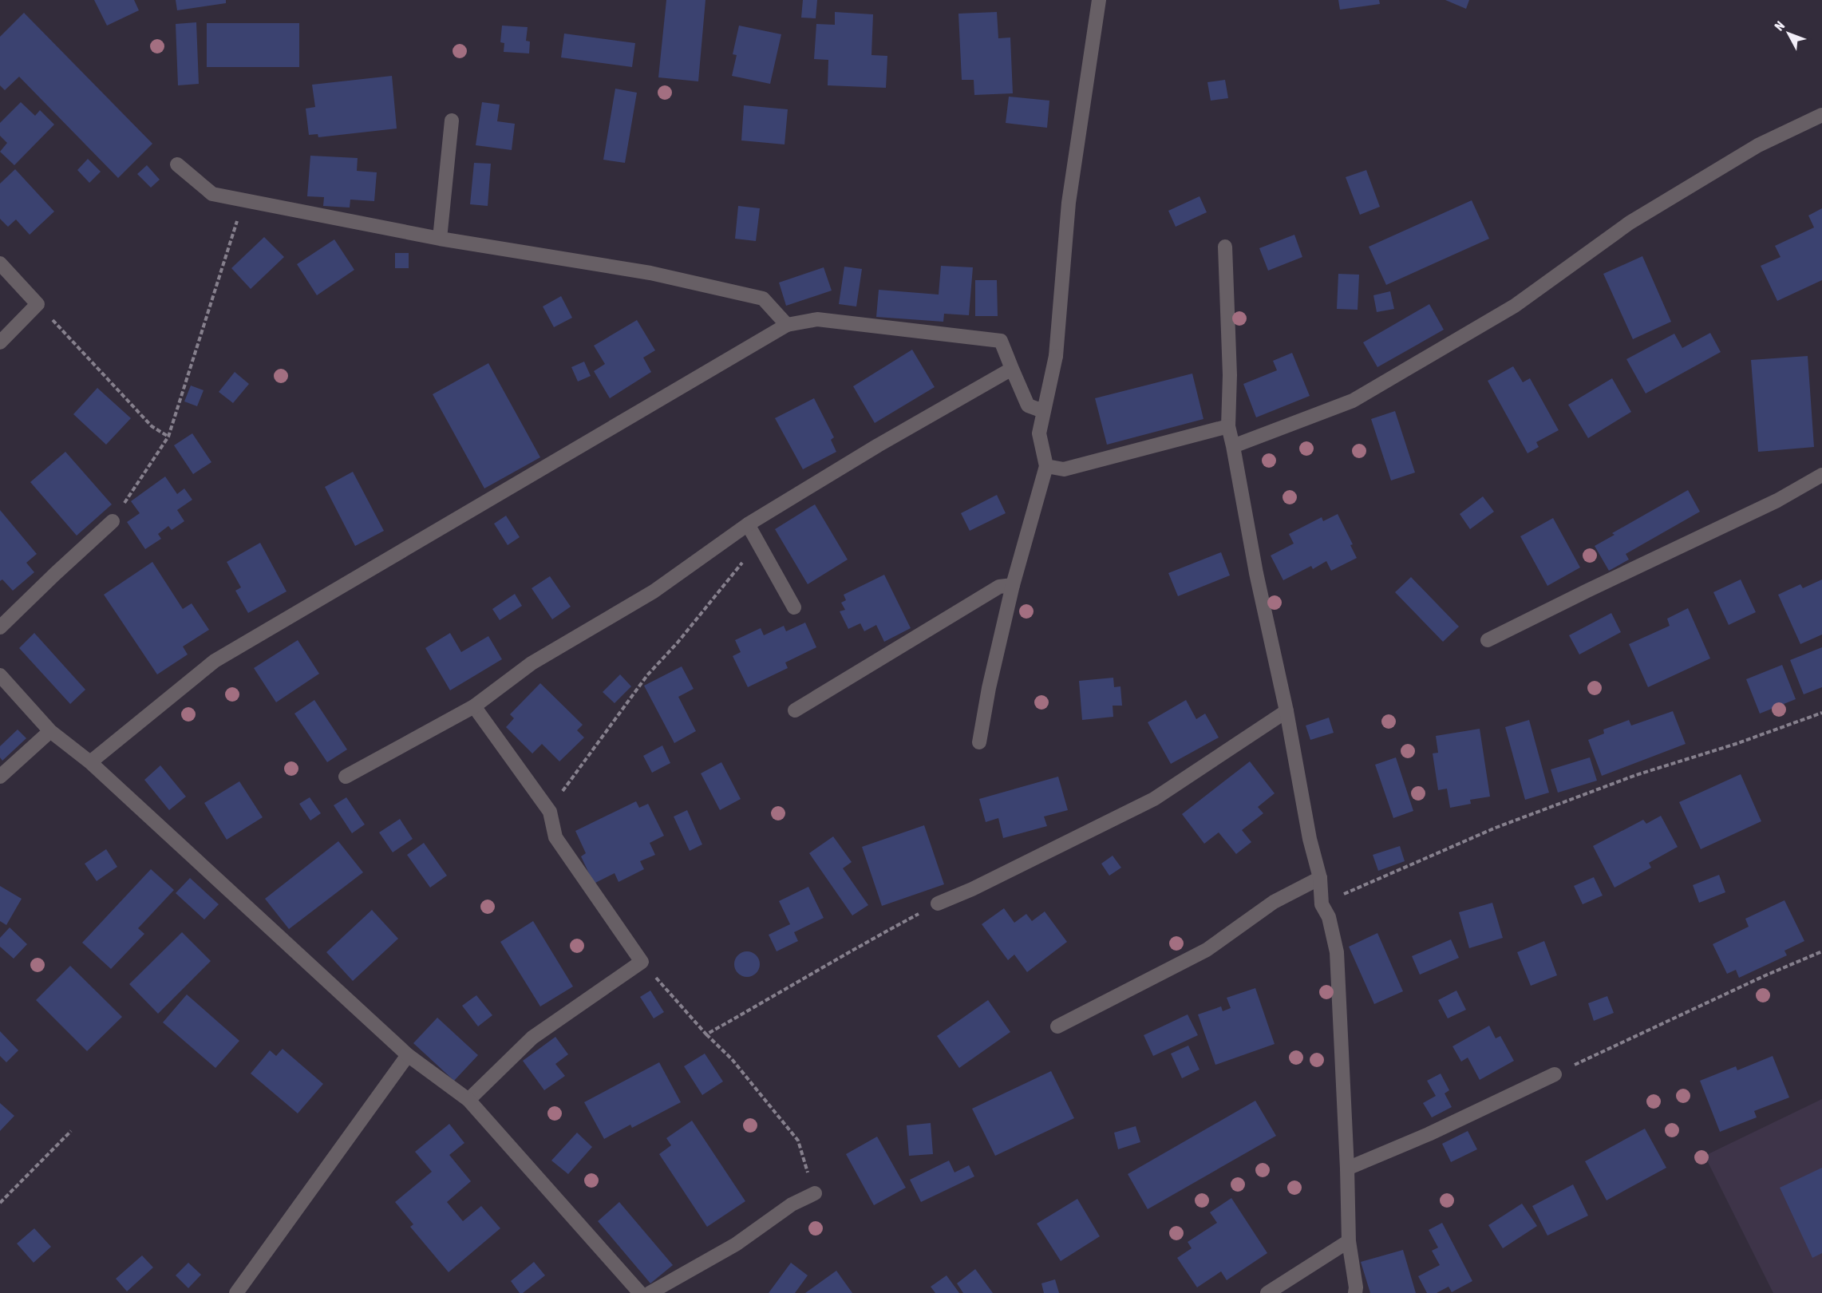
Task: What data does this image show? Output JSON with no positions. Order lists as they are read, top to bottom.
{
  "north": "top left"
}
